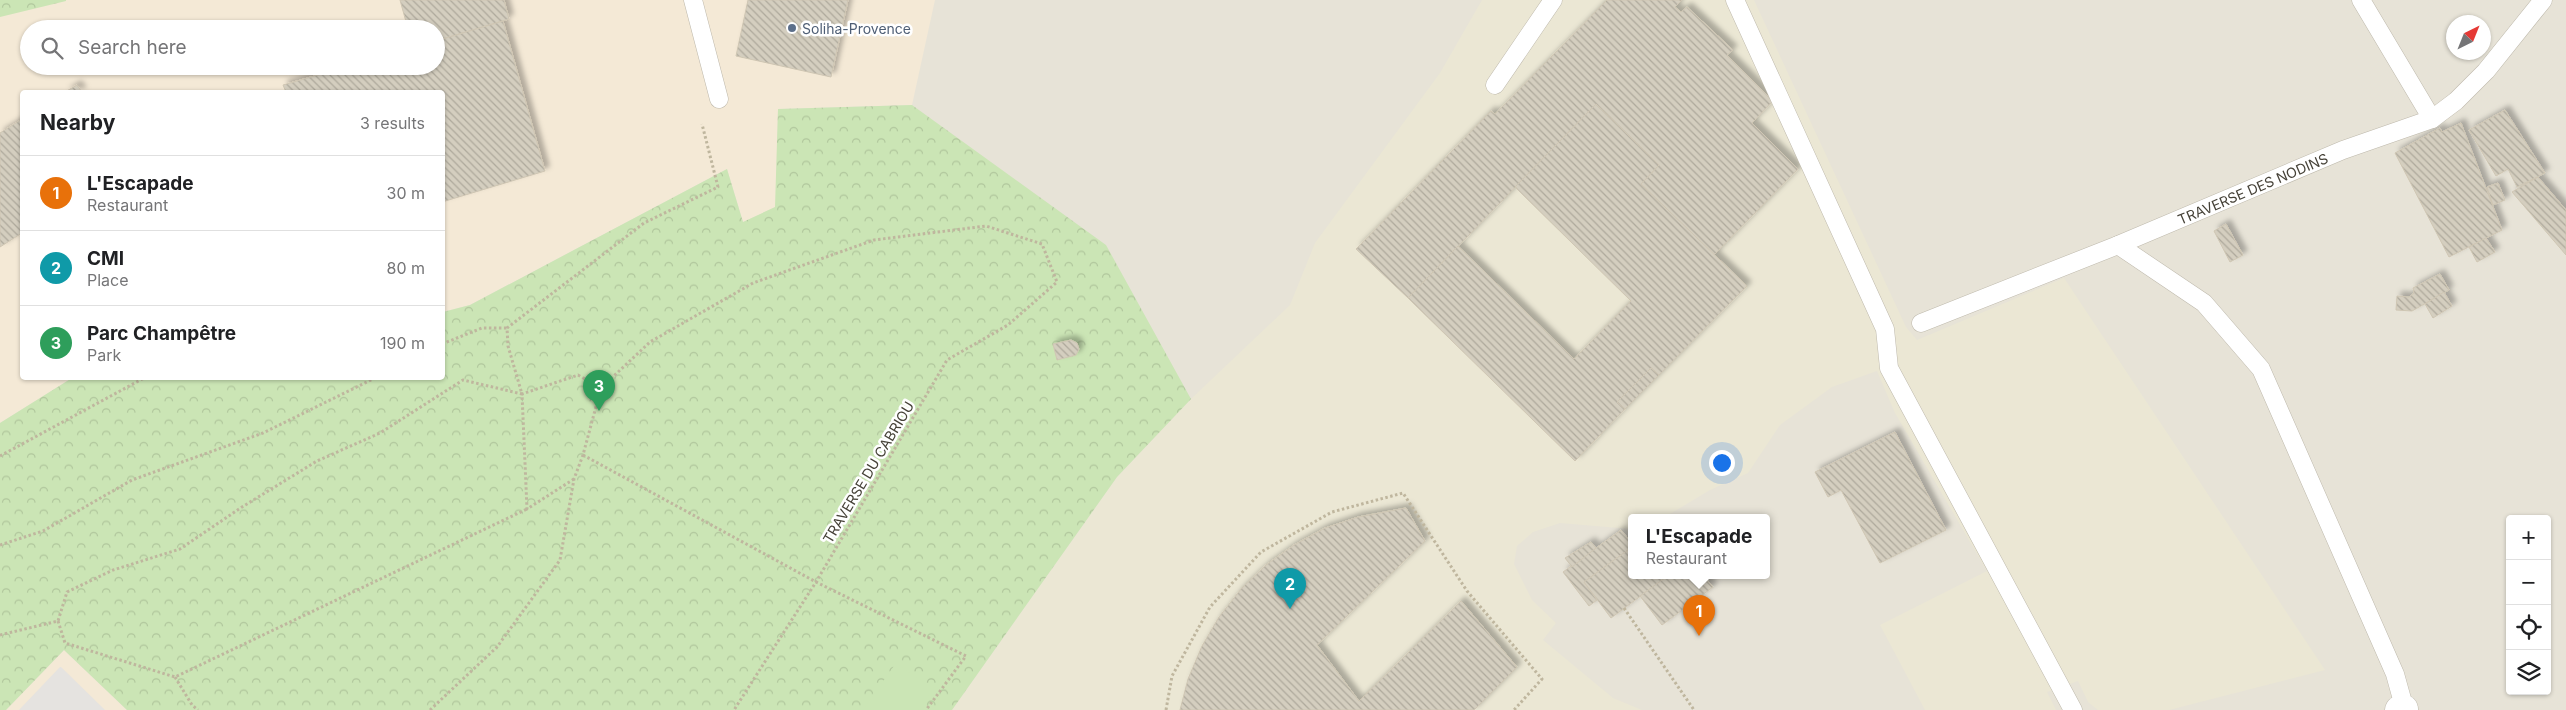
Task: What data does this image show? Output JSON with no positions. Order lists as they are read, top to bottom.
{
  "streets": {
    "lane": ["TRAVERSE DES NODINS"],
    "path": ["TRAVERSE DU CABRIOU"]
  },
  "places": ["Soliha-Provence"],
  "north": "top right",
  "page": {
    "search": "Search here",
    "heading": ["Nearby", "3 results"],
    "list": [
      {
        "mark": "1",
        "name": "L'Escapade",
        "note": "Restaurant",
        "value": "30 m"
      },
      {
        "mark": "2",
        "name": "CMI",
        "note": "Place",
        "value": "80 m"
      },
      {
        "mark": "3",
        "name": "Parc Champêtre",
        "note": "Park",
        "value": "190 m"
      }
    ],
    "pins": ["3", "2", "1"],
    "popup": ["L'Escapade", "Restaurant"],
    "map_buttons": ["+", "−"]
  }
}
